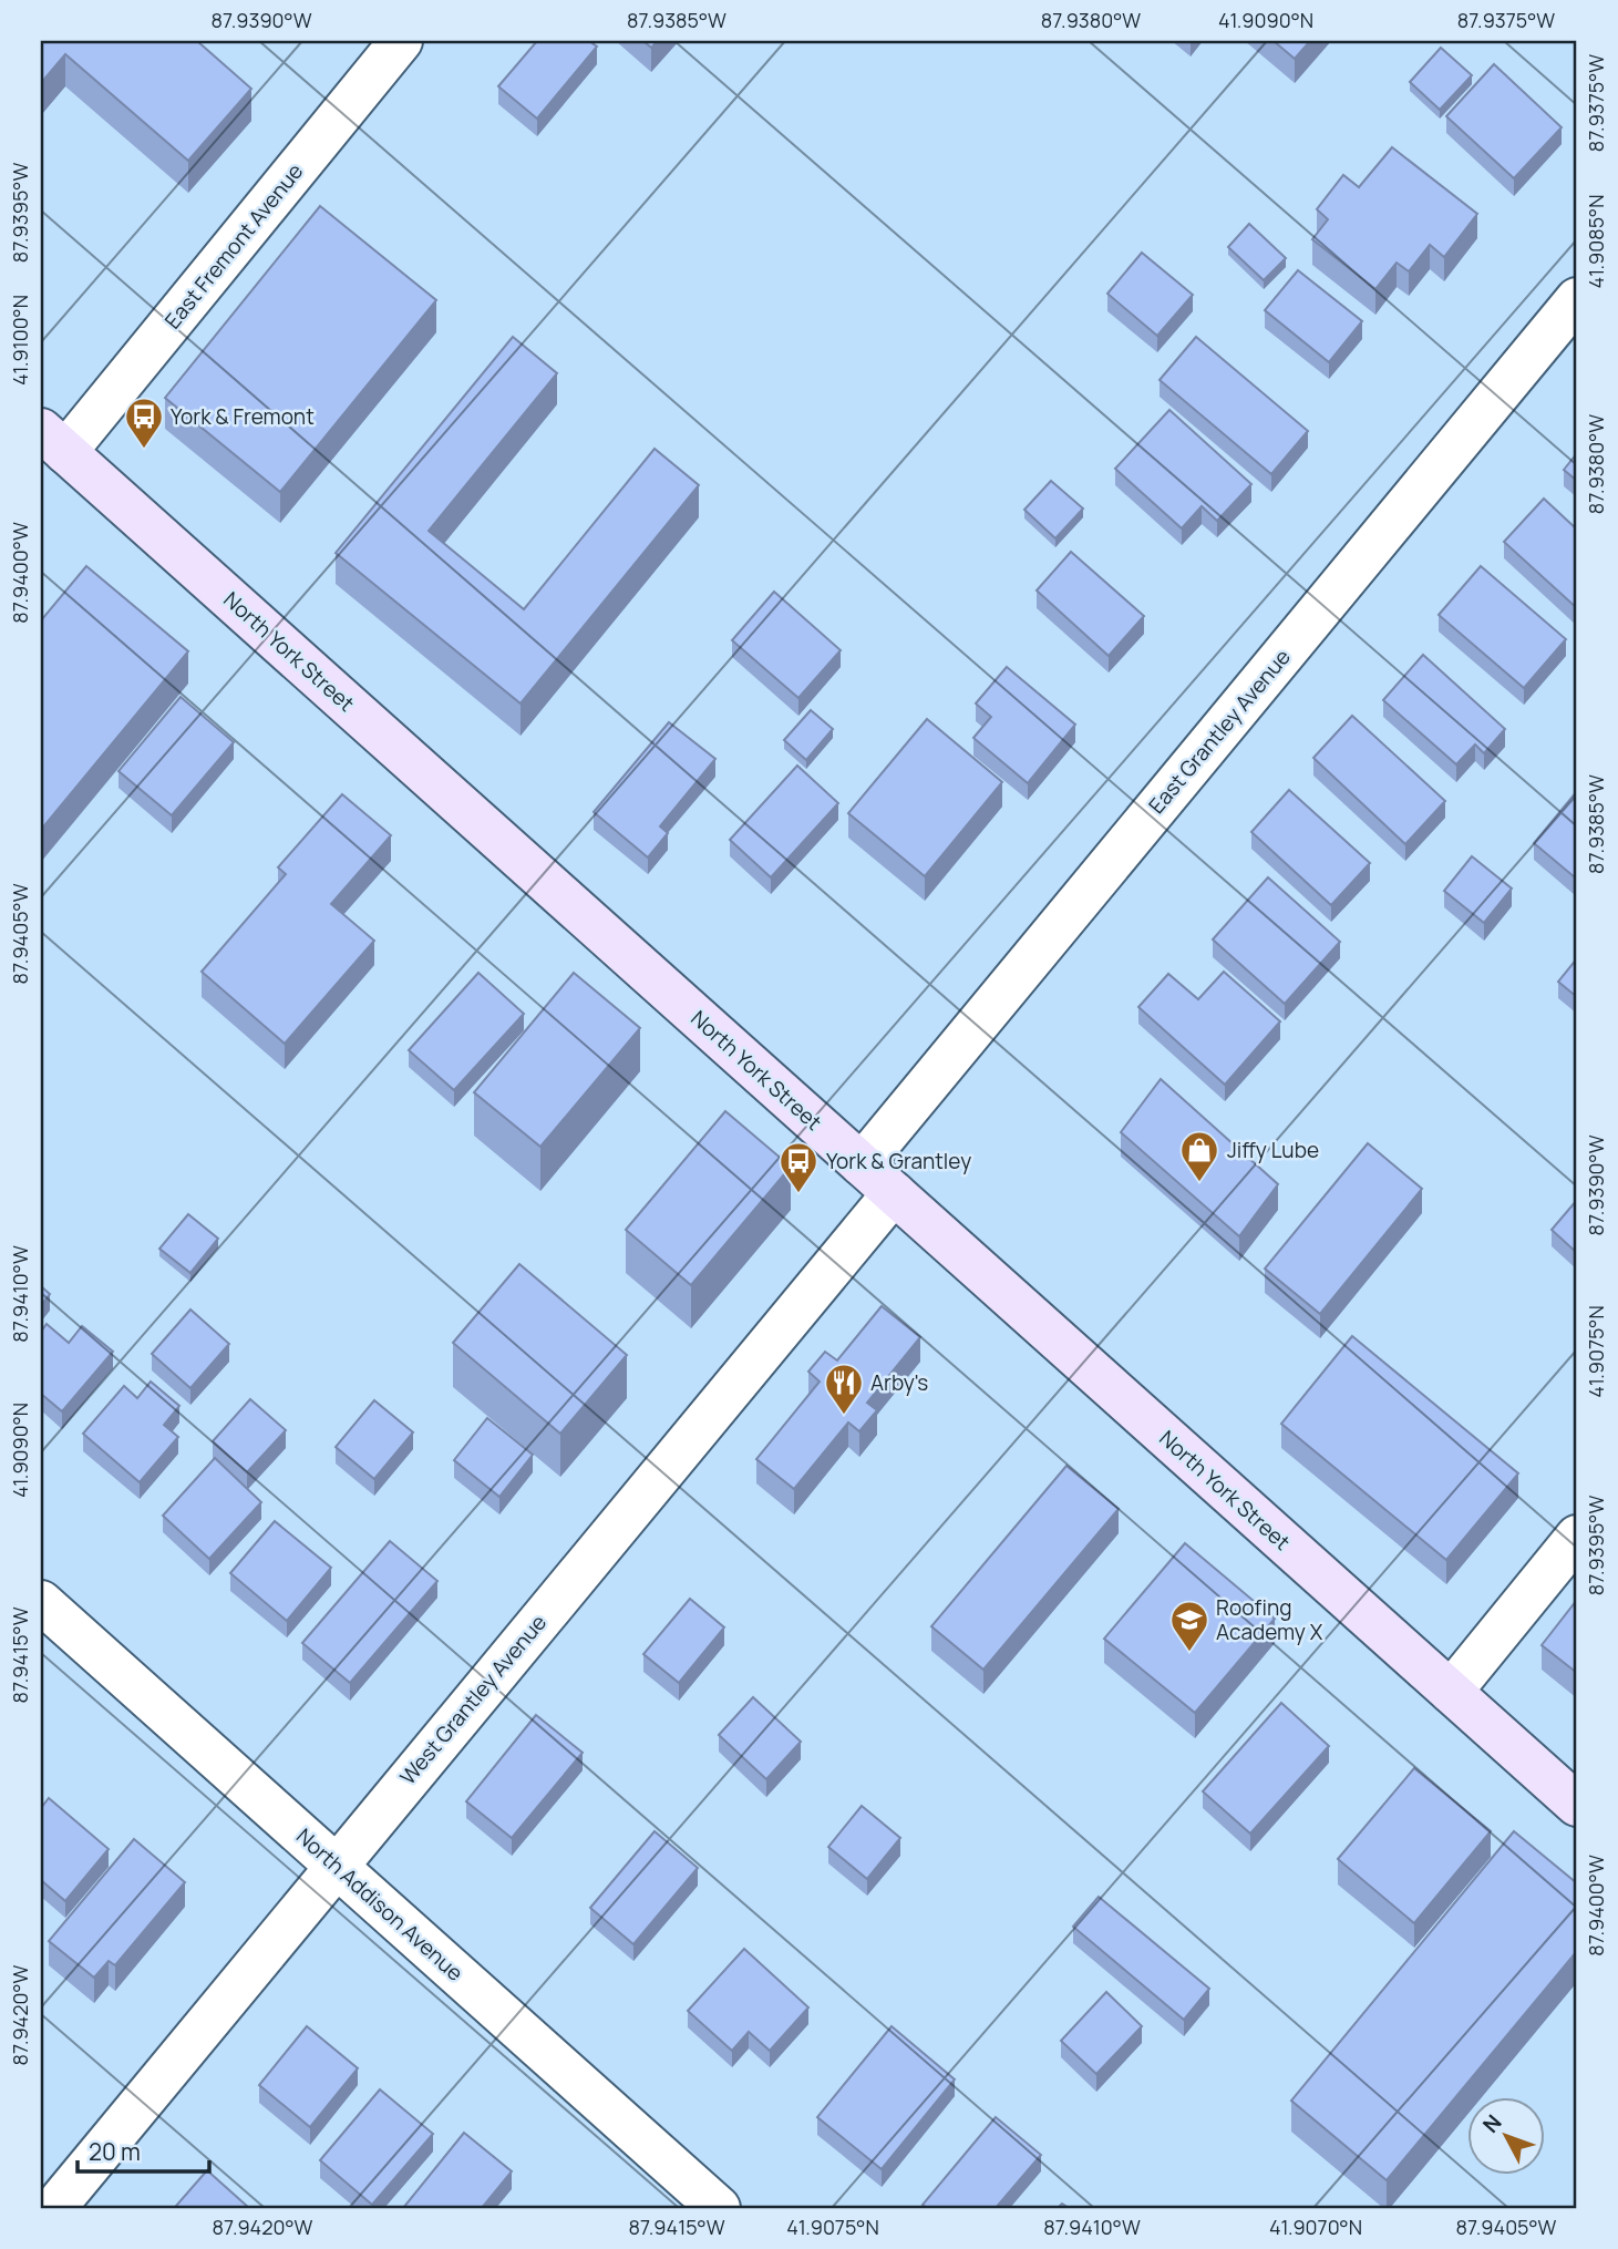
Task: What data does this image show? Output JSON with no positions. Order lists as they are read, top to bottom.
{
  "streets": {
    "main road": ["North York Street"],
    "street": [
      "East Fremont Avenue",
      "East Grantley Avenue",
      "West Grantley Avenue",
      "North Addison Avenue"
    ]
  },
  "crossings": [
    ["East Fremont Avenue", "North York Street"],
    ["North York Street", "East Grantley Avenue"],
    ["North York Street", "West Grantley Avenue"],
    ["West Grantley Avenue", "North Addison Avenue"]
  ],
  "places": {
    "bus stop": ["York & Fremont", "York & Grantley"],
    "shop": ["Jiffy Lube"],
    "restaurant": ["Arby's"],
    "school or university": ["Roofing Academy X"]
  },
  "scale_bar": "20 m",
  "north": "top left",
  "coordinates": [
    "87.9390°W",
    "87.9385°W",
    "87.9380°W",
    "41.9090°N",
    "87.9375°W",
    "87.9395°W",
    "41.9085°N",
    "41.9100°N",
    "87.9400°W",
    "87.9405°W",
    "87.9410°W",
    "41.9075°N",
    "87.9415°W",
    "87.9420°W",
    "41.9070°N"
  ]
}
